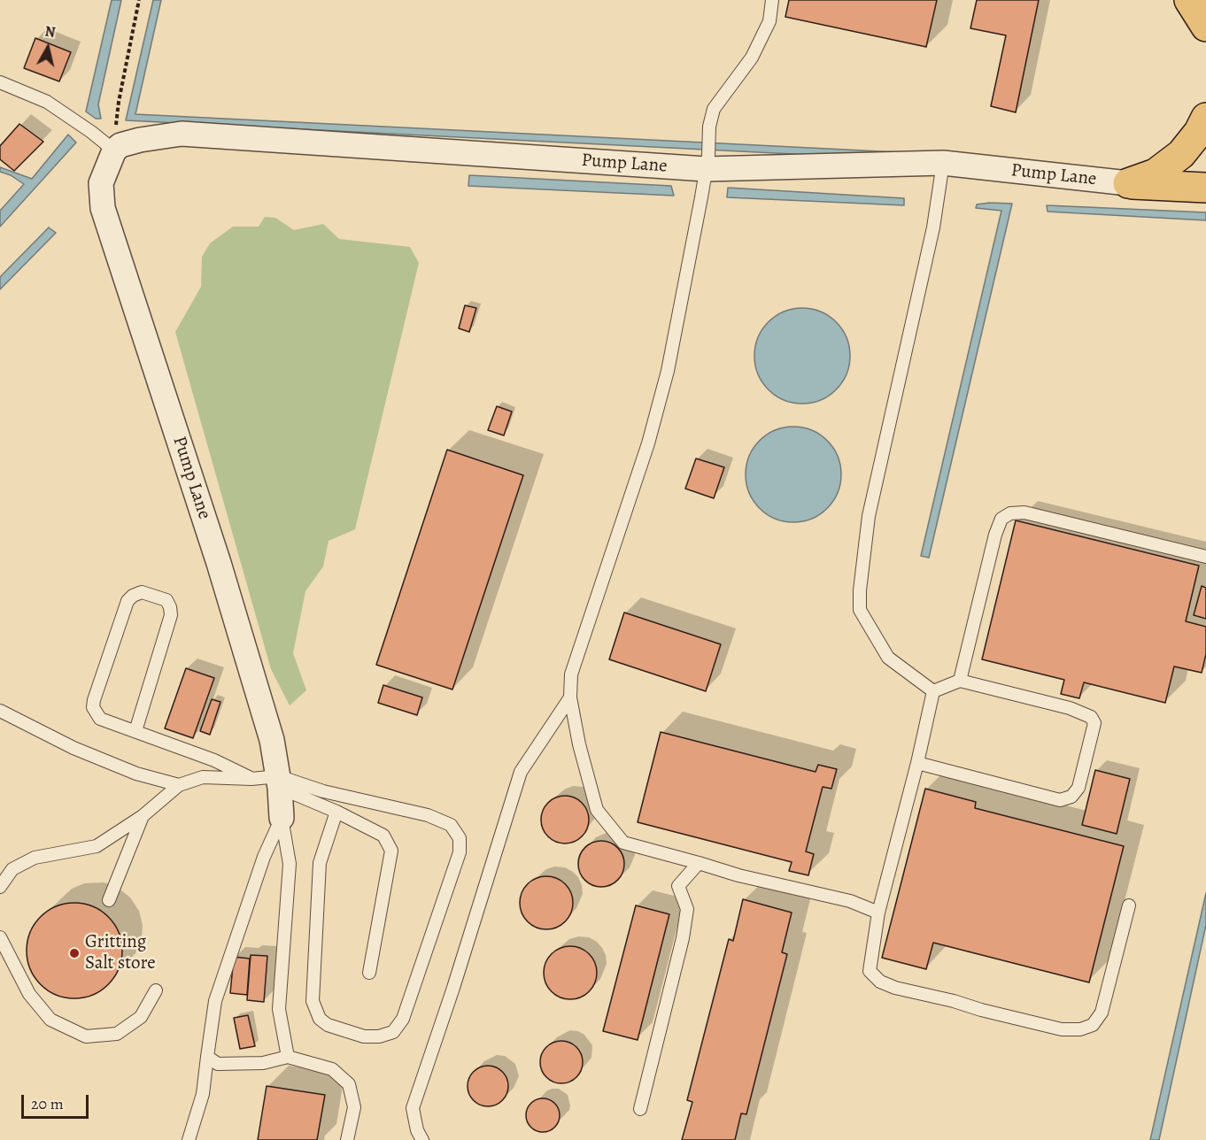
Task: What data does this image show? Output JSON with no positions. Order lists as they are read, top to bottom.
{
  "streets": {
    "street": ["Pump Lane"]
  },
  "places": ["Gritting Salt store"],
  "scale_bar": "20 m",
  "north": "top"
}
